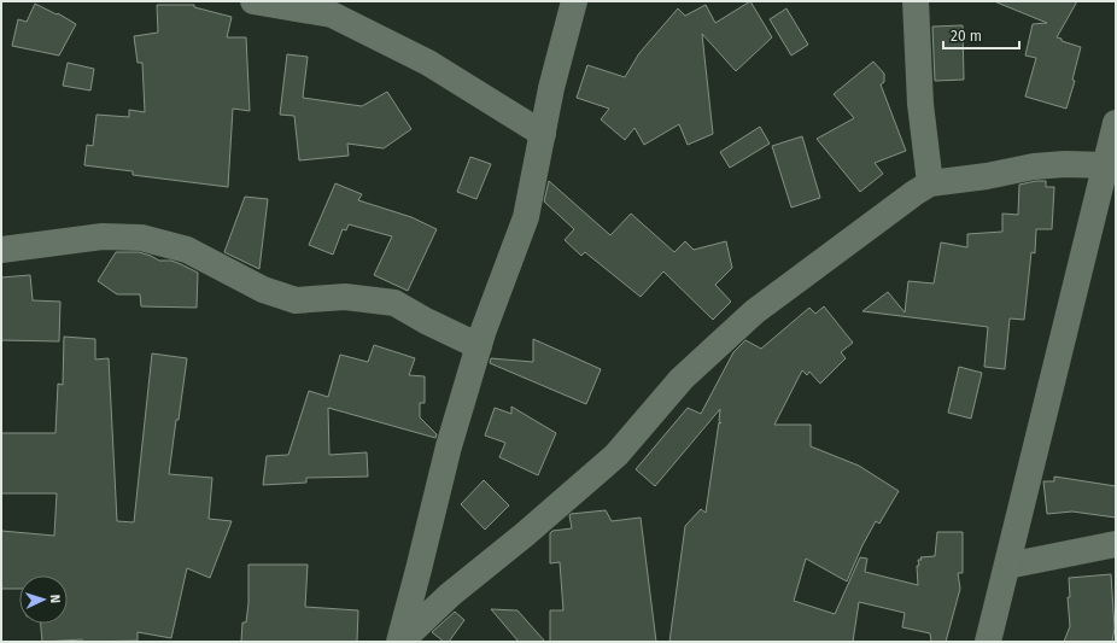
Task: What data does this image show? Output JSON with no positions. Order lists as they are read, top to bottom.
{
  "scale_bar": "20 m",
  "north": "right"
}
